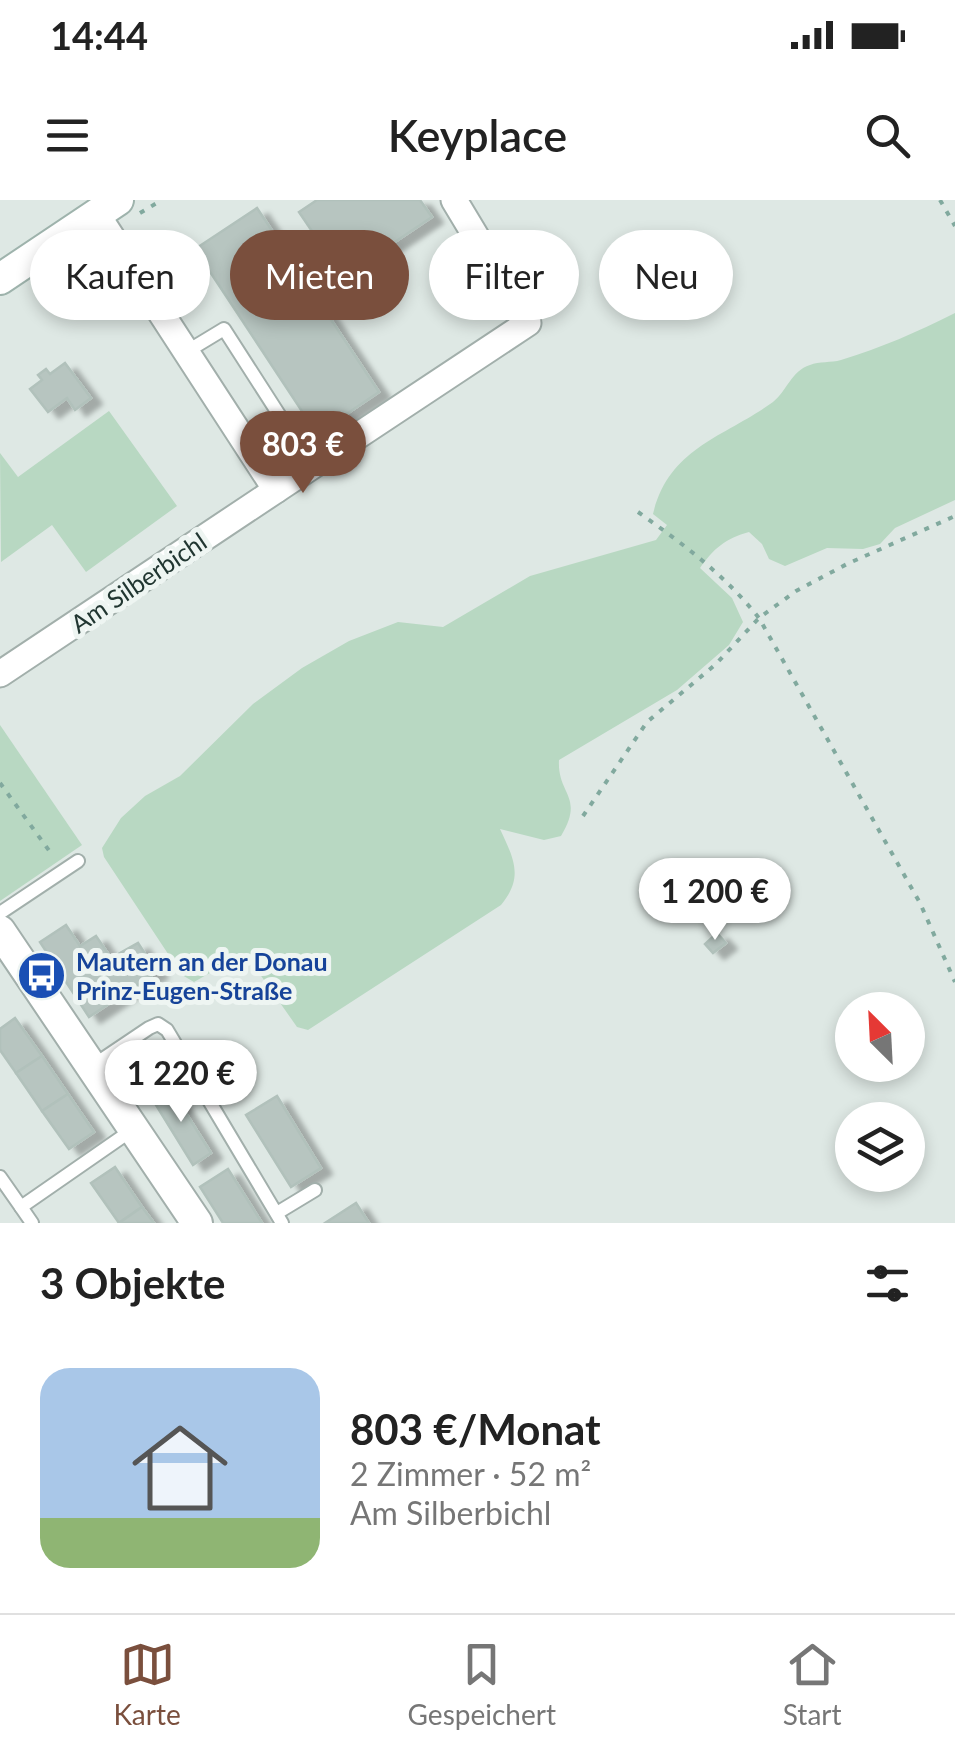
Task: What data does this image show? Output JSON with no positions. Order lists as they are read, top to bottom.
{
  "streets": {
    "street": ["Am Silberbichl"]
  },
  "places": {
    "bus stop": ["Mautern an der Donau Prinz-Eugen-Straße"]
  },
  "north": "top left",
  "page": {
    "status": "14:44",
    "header": "Keyplace",
    "chip": [
      "Kaufen",
      "Mieten",
      "Filter",
      "Neu"
    ],
    "price": ["803 €", "1 200 €", "1 220 €"],
    "heading": "3 Objekte",
    "list": [
      {
        "name": "803 €/Monat",
        "note": "2 Zimmer · 52 m² · Am Silberbichl"
      }
    ],
    "tabs": ["Karte", "Gespeichert", "Start"]
  }
}
